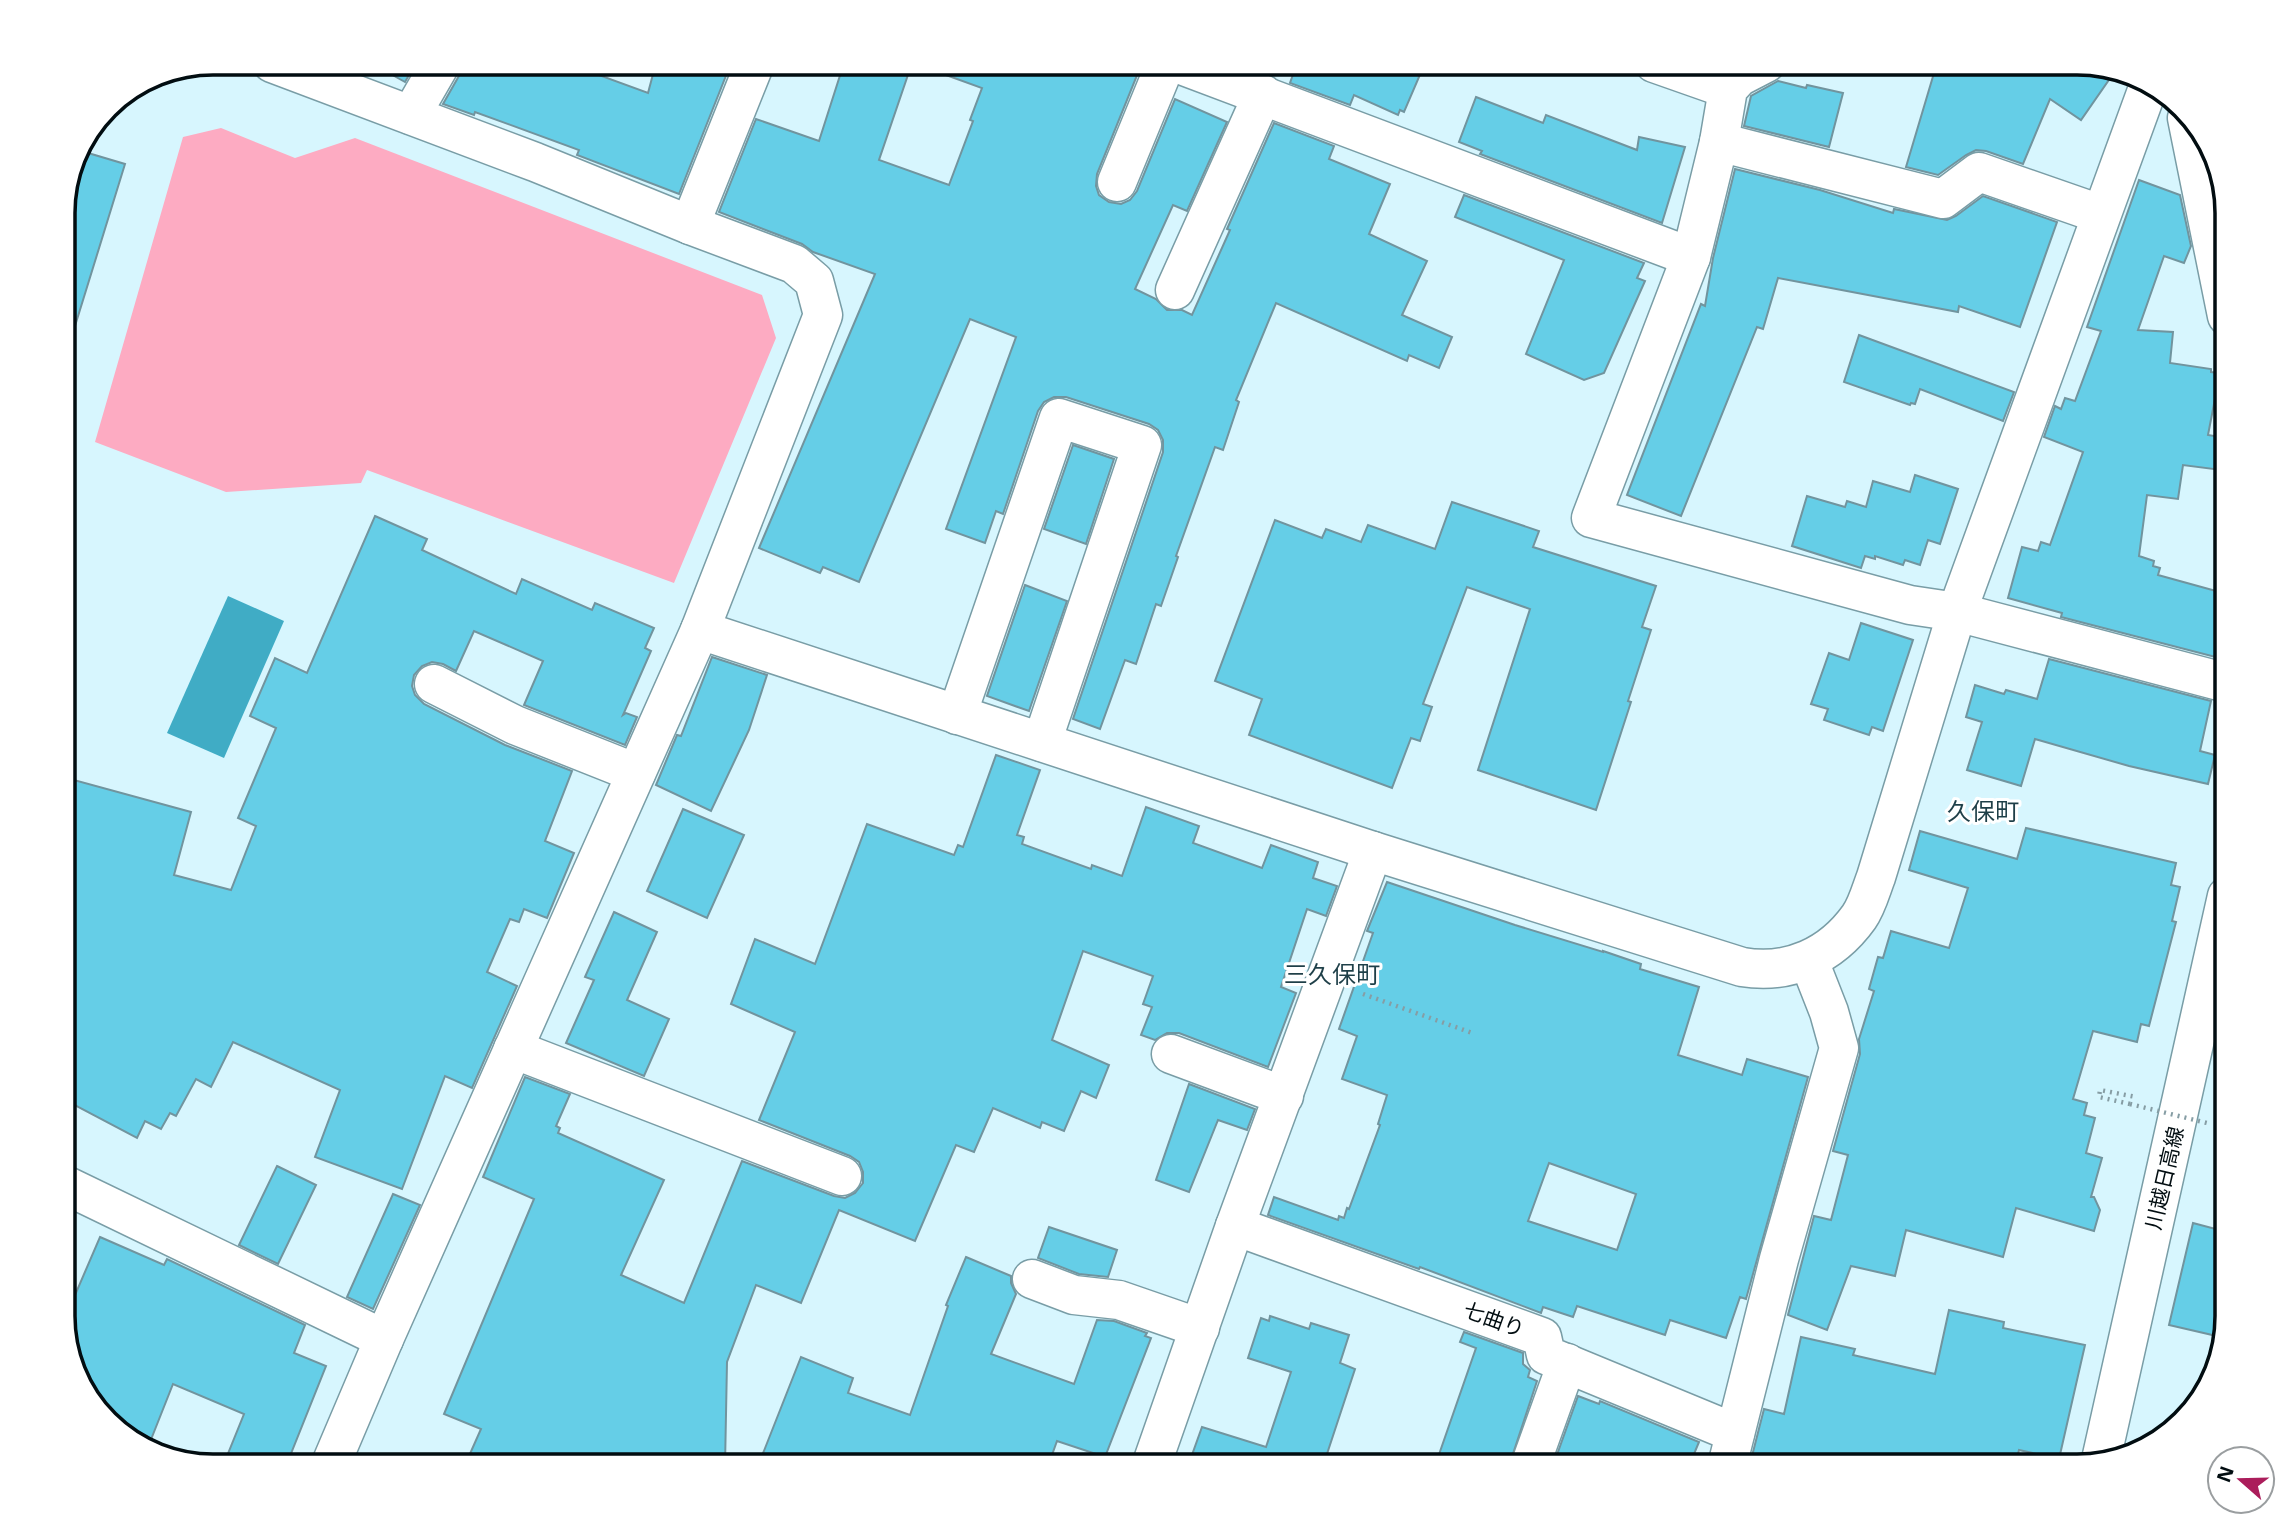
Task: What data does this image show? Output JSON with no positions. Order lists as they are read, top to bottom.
{
  "streets": {
    "street": ["川越日高線", "七曲り"]
  },
  "districts": ["久保町", "三久保町"],
  "north": "left"
}
